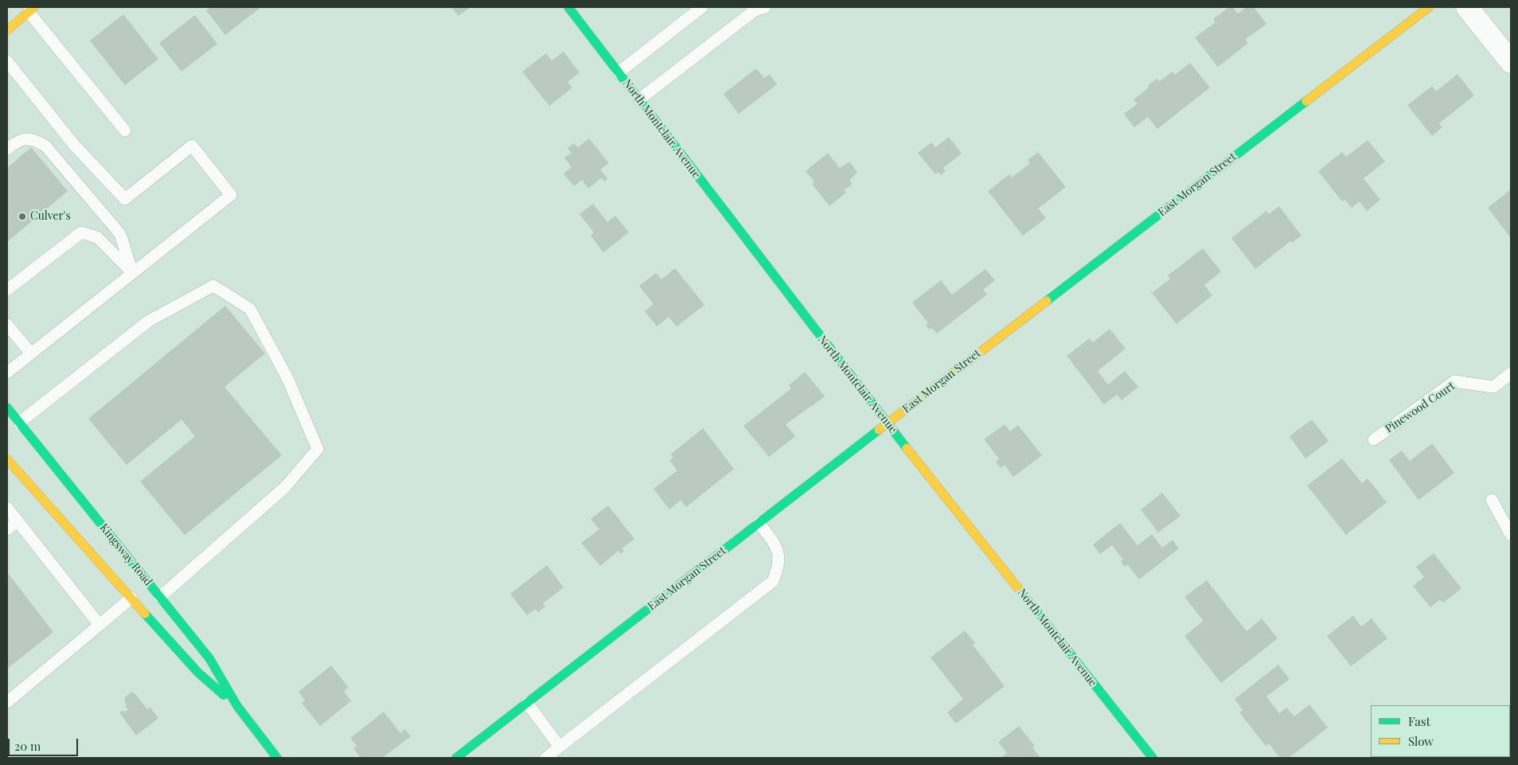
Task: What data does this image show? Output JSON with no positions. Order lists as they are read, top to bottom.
{
  "streets": {
    "main road": ["North Montclair Avenue", "East Morgan Street", "Kingsway Road"],
    "lane": ["Pinewood Court"]
  },
  "crossings": [
    ["North Montclair Avenue", "East Morgan Street"]
  ],
  "places": ["Culver's"],
  "legend": ["Fast", "Slow"],
  "scale_bar": "20 m"
}
